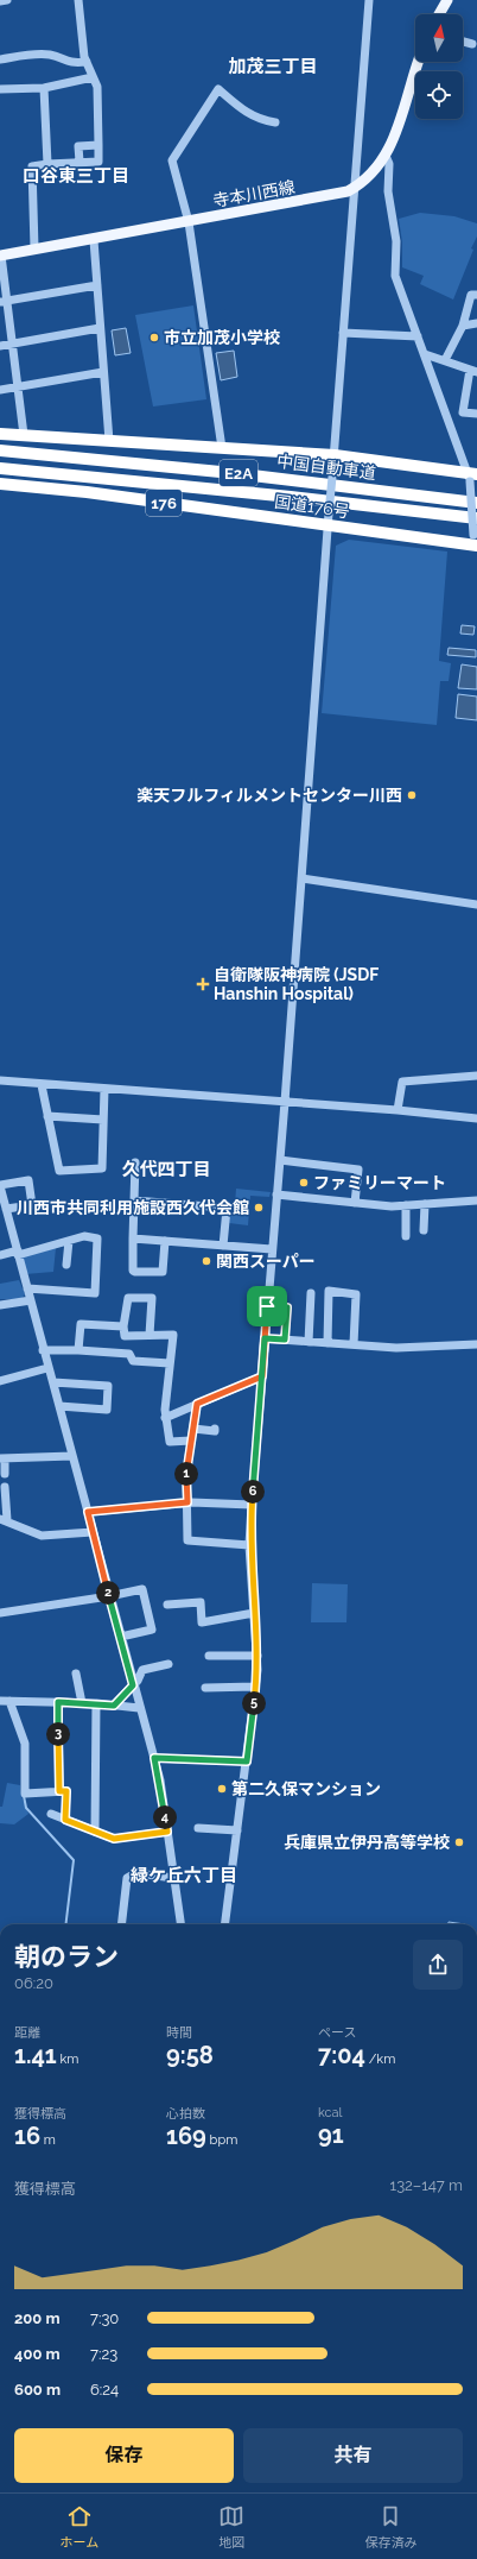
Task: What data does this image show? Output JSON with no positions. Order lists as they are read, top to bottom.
{
  "streets": {
    "highway": [
      "中国自動車道",
      "E2A",
      "176",
      "国道176号"
    ],
    "main road": ["寺本川西線"]
  },
  "districts": [
    "加茂三丁目",
    "口谷東三丁目",
    "久代四丁目",
    "緑ケ丘六丁目"
  ],
  "places": {
    "other": [
      "市立加茂小学校",
      "楽天フルフィルメントセンター川西",
      "ファミリーマート",
      "川西市共同利用施設西久代会館",
      "関西スーパー",
      "第二久保マンション",
      "兵庫県立伊丹高等学校"
    ],
    "health": ["自衛隊阪神病院 (JSDF Hanshin Hospital)"]
  },
  "north": "top",
  "page": {
    "pins": [
      "1",
      "6",
      "2",
      "5",
      "3",
      "4"
    ],
    "heading": ["朝のラン", "06:20"],
    "stats": [
      ["距離", "1.41 km"],
      ["時間", "9:58"],
      ["ペース", "7:04 /km"],
      ["獲得標高", "16 m"],
      ["心拍数", "169 bpm"],
      ["kcal", "91"]
    ],
    "chart": ["獲得標高", "132–147 m"],
    "list": [
      {
        "name": "200 m",
        "note": "7:30"
      },
      {
        "name": "400 m",
        "note": "7:23"
      },
      {
        "name": "600 m",
        "note": "6:24"
      }
    ],
    "buttons": ["保存", "共有"],
    "tabs": ["ホーム", "地図", "保存済み"]
  }
}
